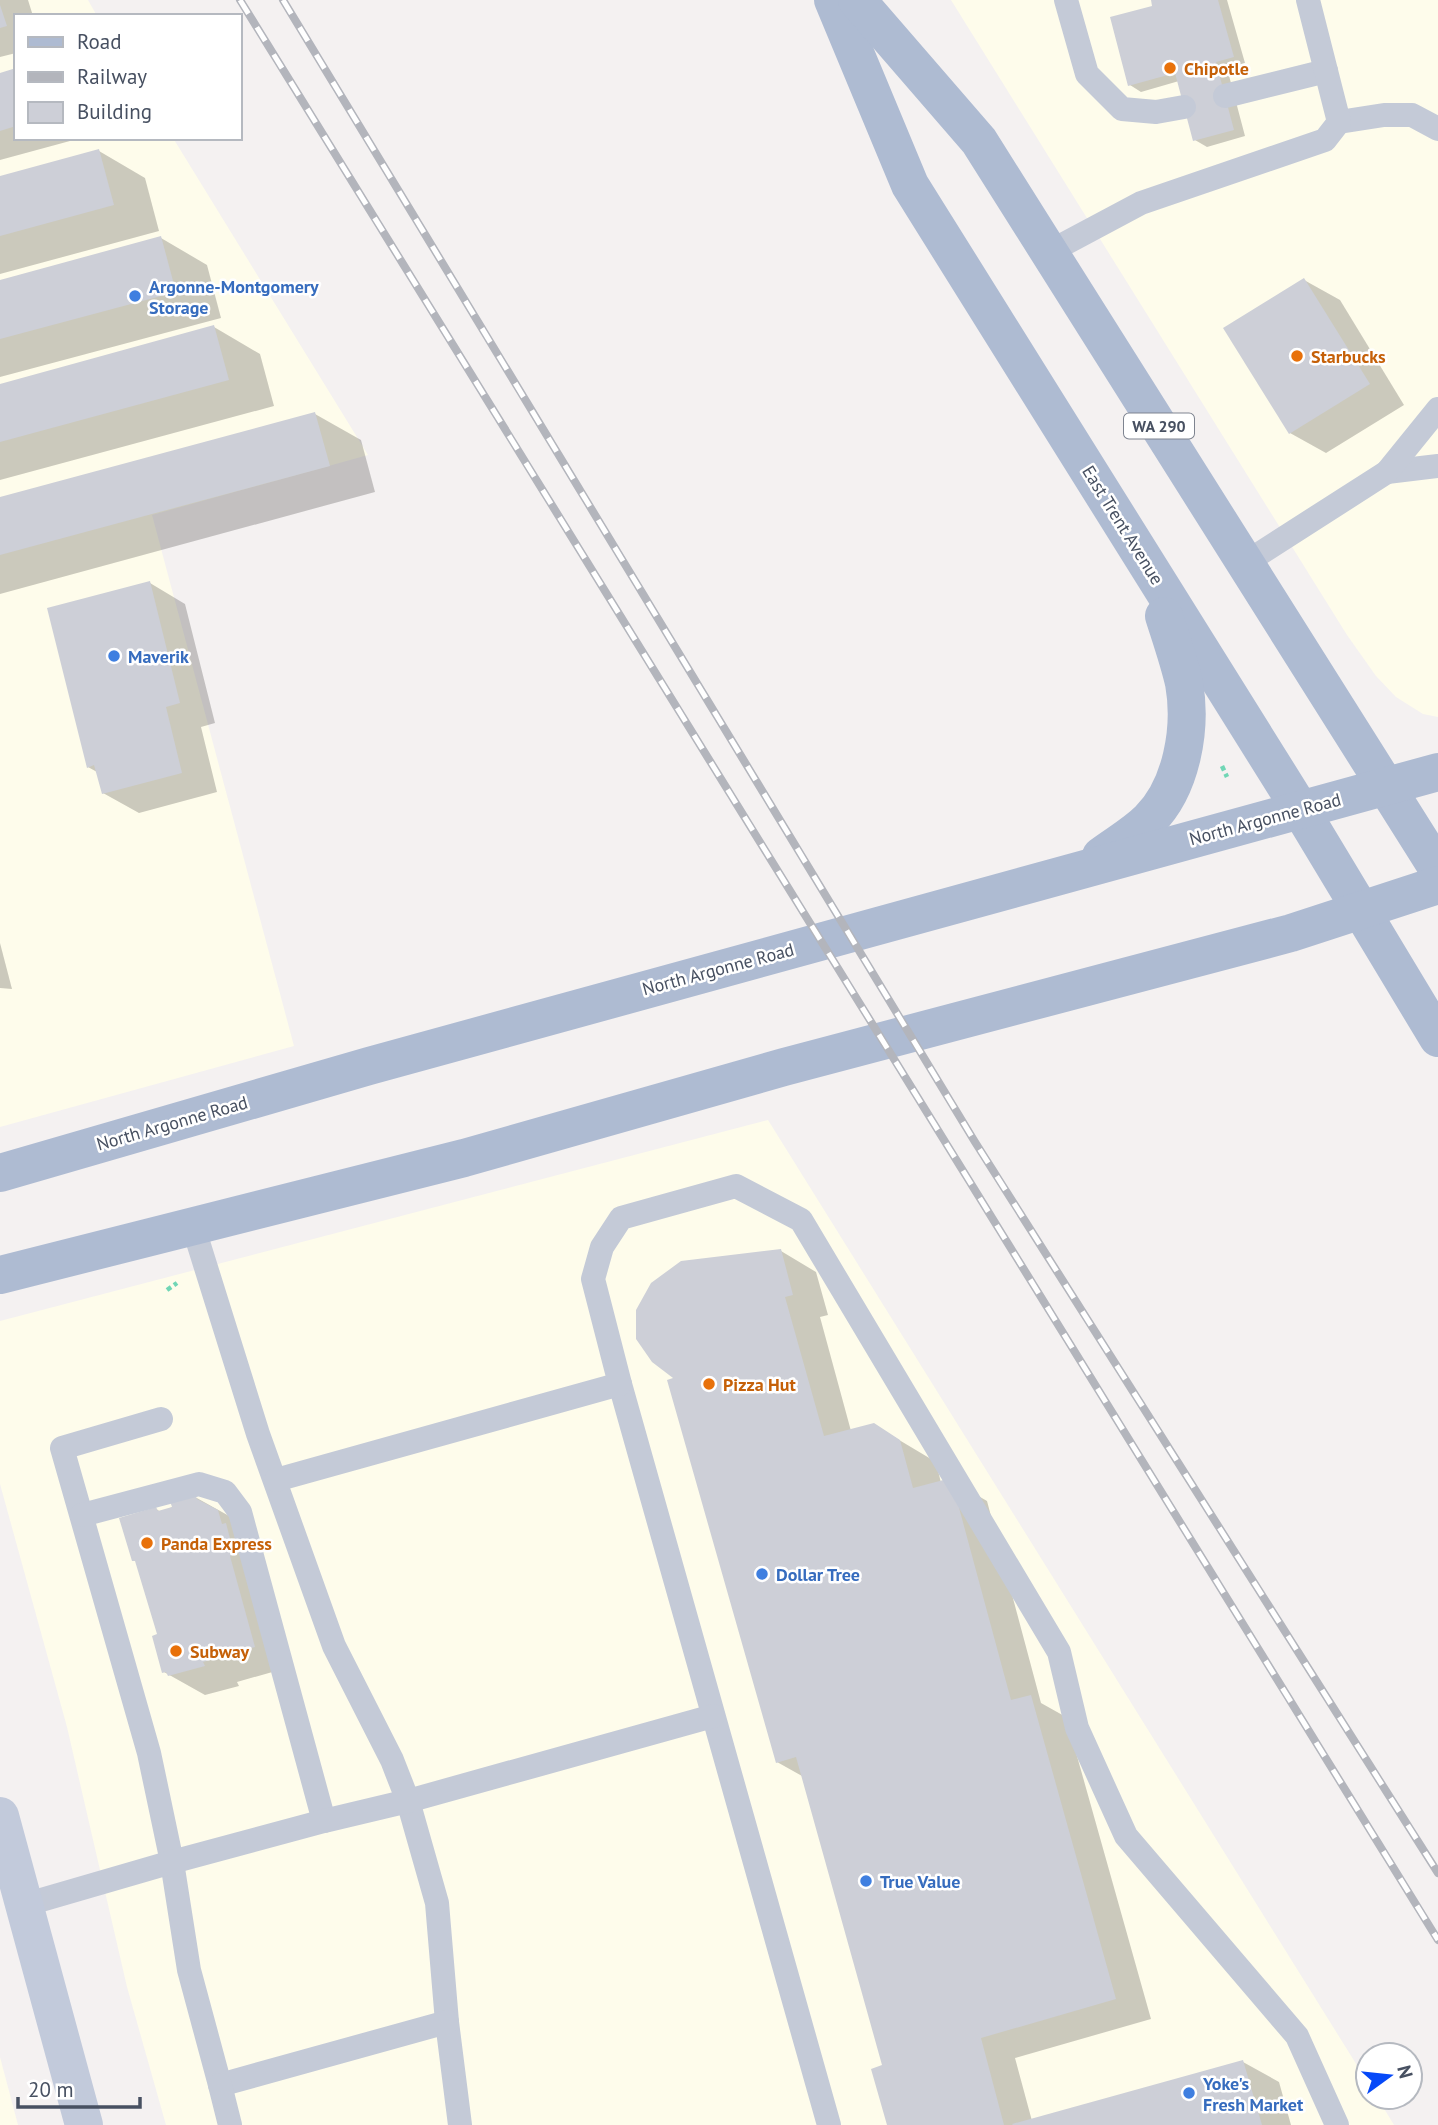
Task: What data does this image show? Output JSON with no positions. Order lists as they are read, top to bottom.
{
  "streets": {
    "main road": ["WA 290", "East Trent Avenue", "North Argonne Road"]
  },
  "crossings": [
    ["WA 290", "North Argonne Road"],
    ["East Trent Avenue", "North Argonne Road"]
  ],
  "places": [
    "Chipotle",
    "Argonne-Montgomery Storage",
    "Starbucks",
    "Maverik",
    "Pizza Hut",
    "Panda Express",
    "Dollar Tree",
    "Subway",
    "True Value",
    "Yoke's Fresh Market"
  ],
  "legend": ["Road", "Railway", "Building"],
  "scale_bar": "20 m",
  "north": "right"
}
